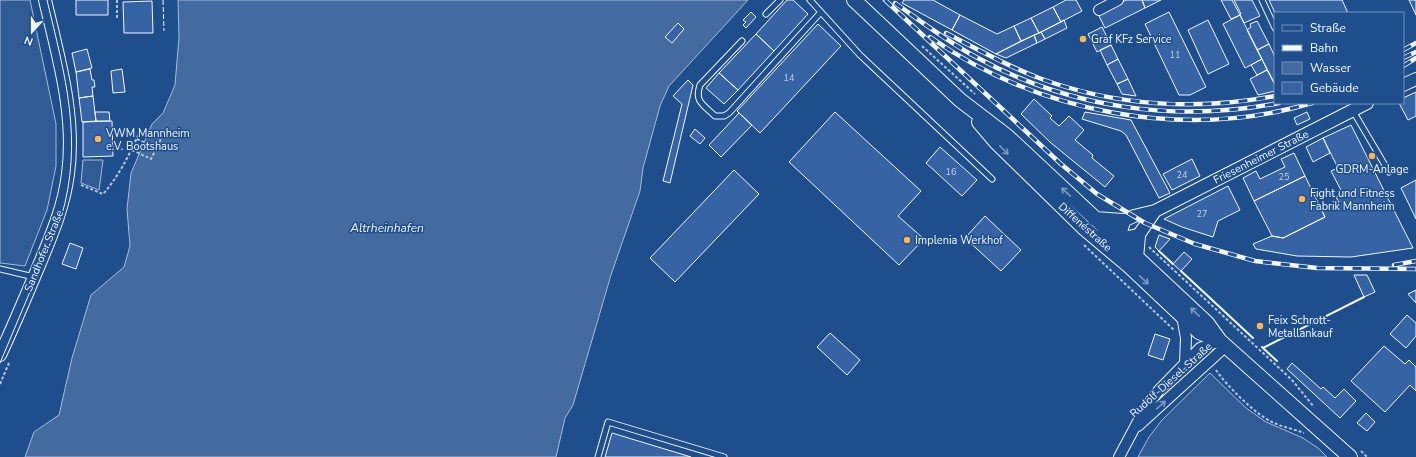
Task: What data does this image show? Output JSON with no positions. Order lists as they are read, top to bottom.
{
  "streets": {
    "main road": ["Diffenéstraße"],
    "street": ["Friesenheimer Straße", "Sandhofer Straße", "Rudolf-Diesel-Straße"]
  },
  "crossings": [
    ["Diffenéstraße", "Rudolf-Diesel-Straße"]
  ],
  "water": ["Altrheinhafen"],
  "places": [
    "Graf KFz Service",
    "VWM Mannheim e.V. Bootshaus",
    "GDRM-Anlage",
    "Fight und Fitness Fabrik Mannheim",
    "Implenia Werkhof",
    "Feix Schrott- Metallankauf"
  ],
  "house_numbers": [
    "11",
    "14",
    "16",
    "24",
    "25",
    "27"
  ],
  "legend": [
    "Straße",
    "Bahn",
    "Wasser",
    "Gebäude"
  ],
  "north": "bottom"
}
